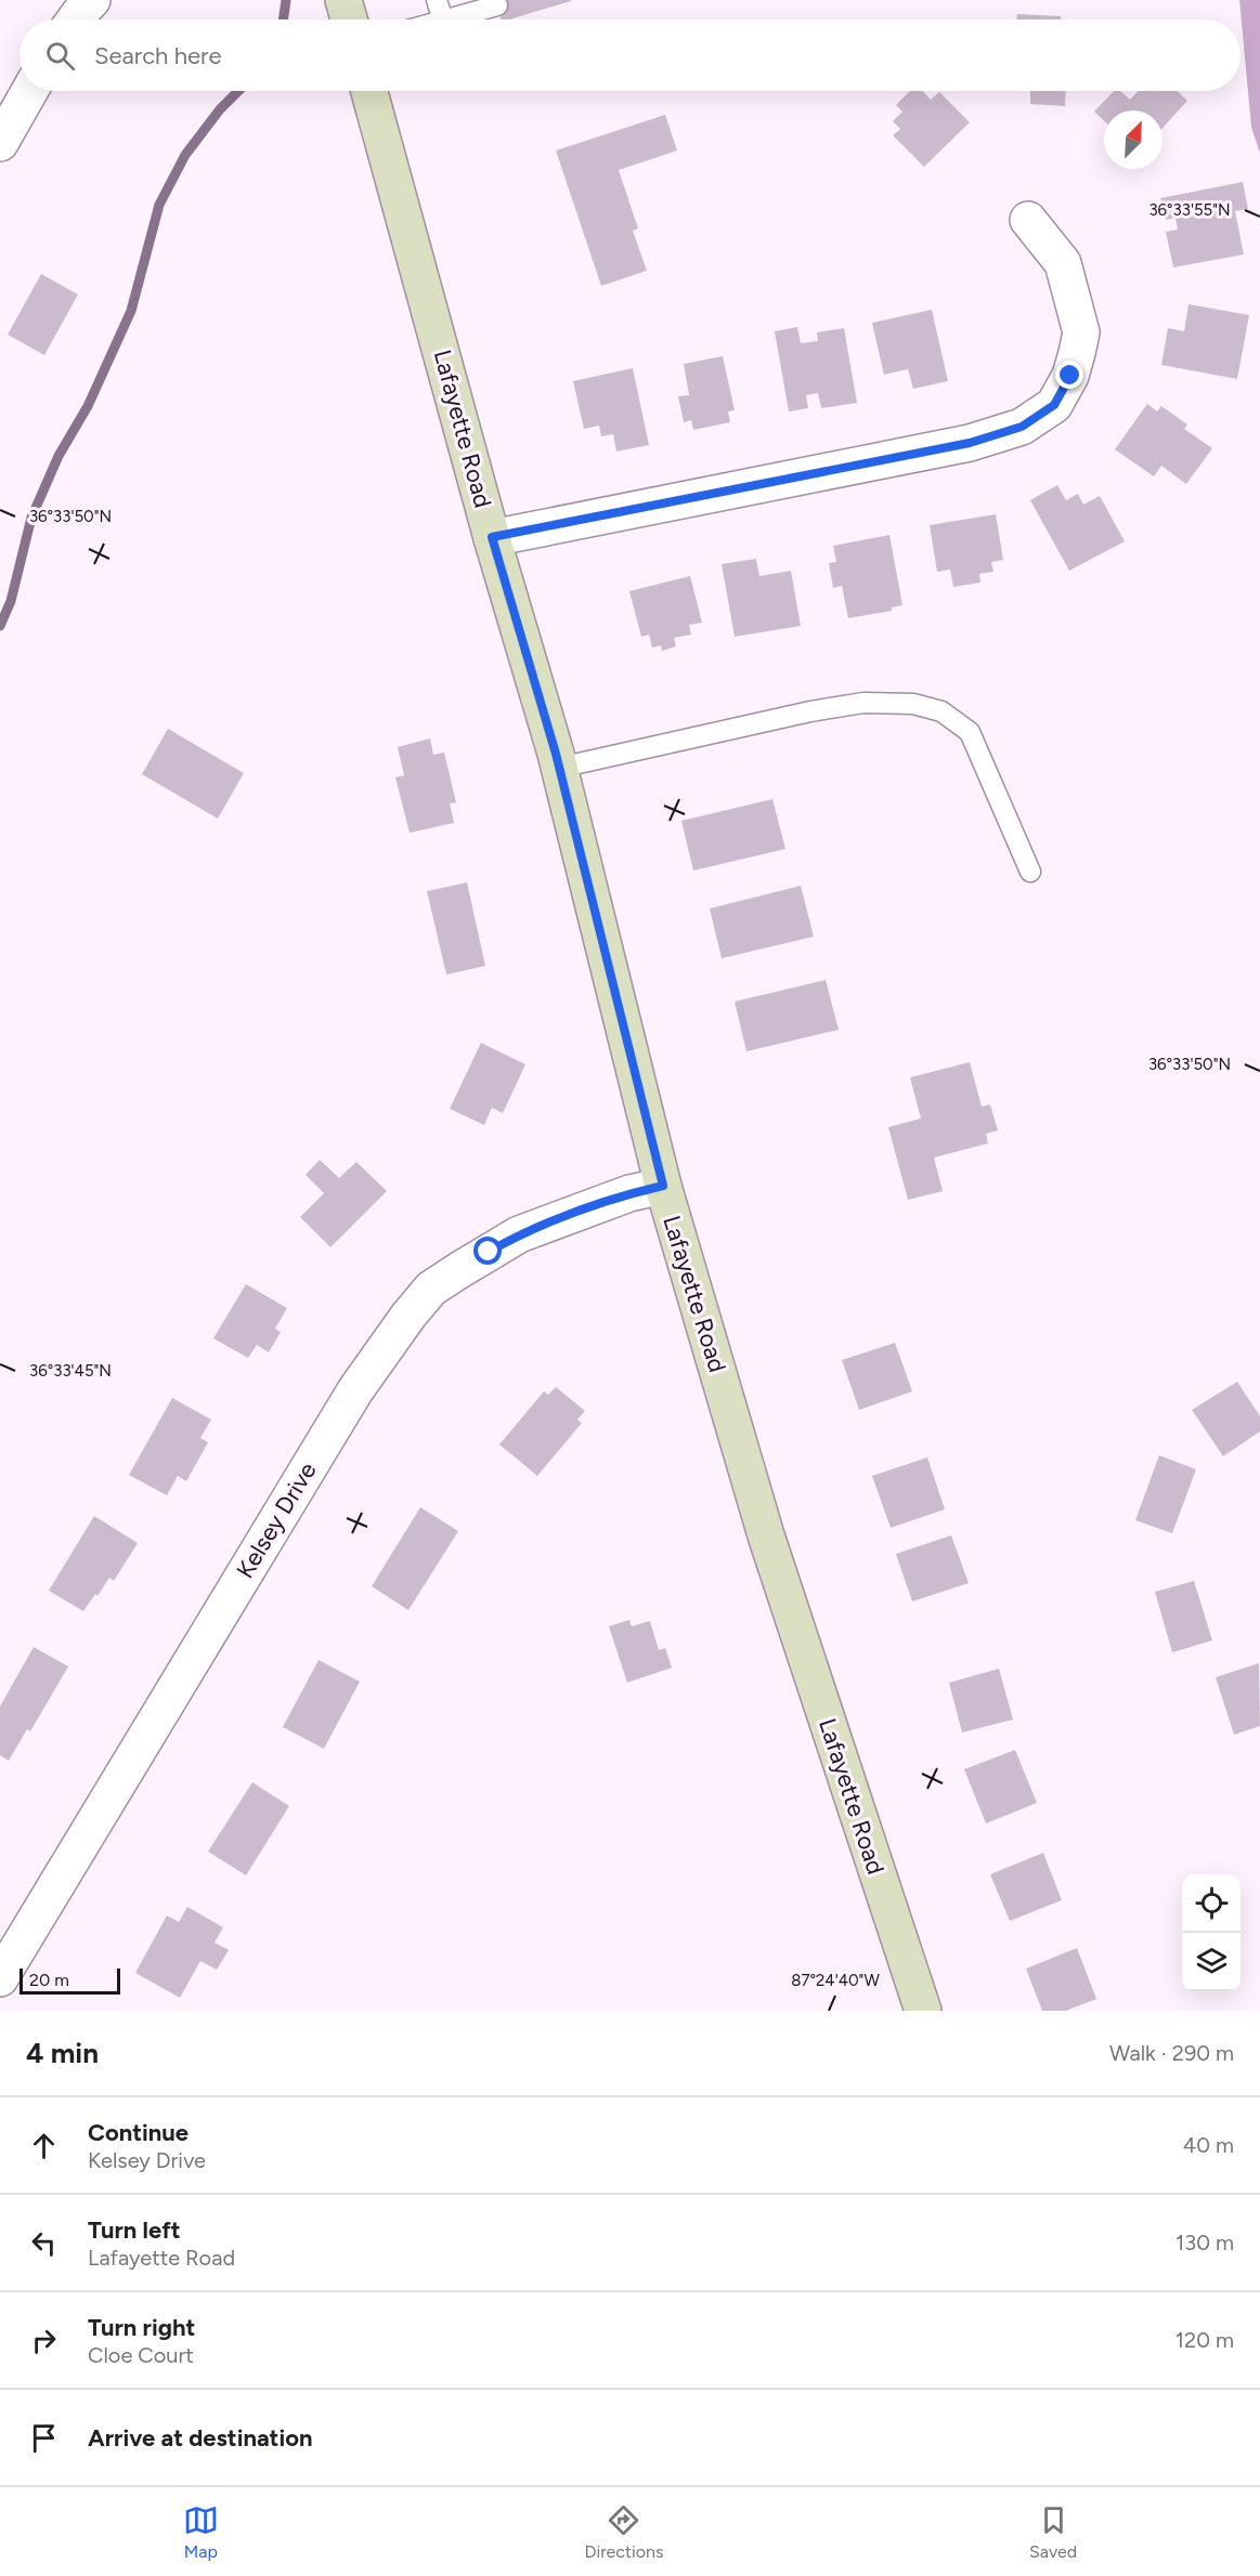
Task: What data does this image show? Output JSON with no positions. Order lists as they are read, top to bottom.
{
  "streets": {
    "main road": ["Lafayette Road"],
    "street": ["Kelsey Drive"]
  },
  "crossings": [
    ["Lafayette Road", "Kelsey Drive"]
  ],
  "scale_bar": "20 m",
  "north": "top right",
  "page": {
    "search": "Search here",
    "scale": "20 m",
    "heading": ["4 min", "Walk · 290 m"],
    "list": [
      ["Continue", "Kelsey Drive", "40 m"],
      ["Turn left", "Lafayette Road", "130 m"],
      ["Turn right", "Cloe Court", "120 m"],
      "Arrive at destination"
    ],
    "nav": ["Map", "Directions", "Saved"]
  },
  "coordinates": [
    "36°33'55\"N",
    "36°33'50\"N",
    "36°33'45\"N",
    "87°24'40\"W"
  ]
}
